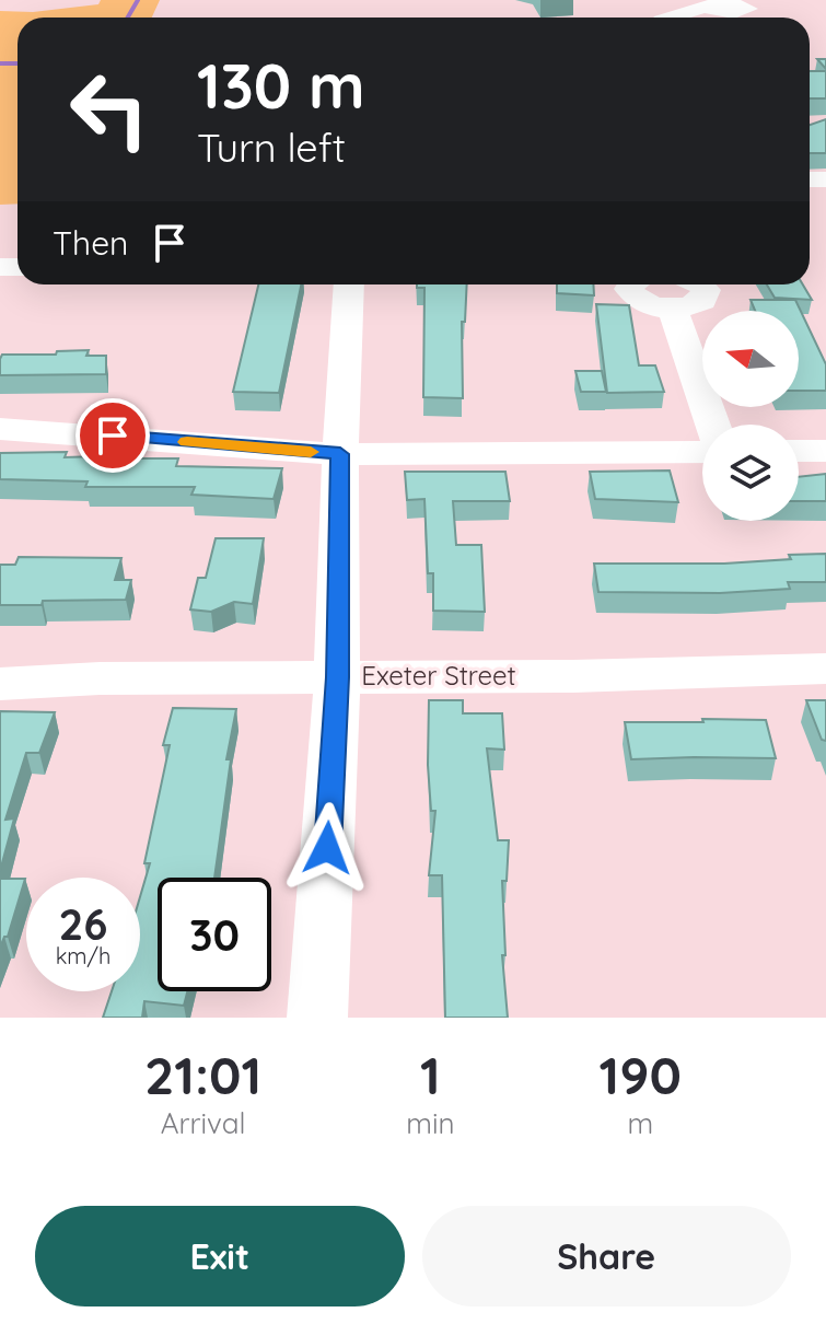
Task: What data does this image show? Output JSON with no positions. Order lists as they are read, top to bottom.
{
  "streets": {
    "street": ["Exeter Street"]
  },
  "north": "left",
  "page": {
    "turn": ["130 m", "Turn left"],
    "then": "Then",
    "speed": "26 km/h",
    "limit": "30",
    "eta": [
      "21:01",
      "Arrival",
      "1",
      "min",
      "190",
      "m"
    ],
    "buttons": ["Exit", "Share"]
  }
}
